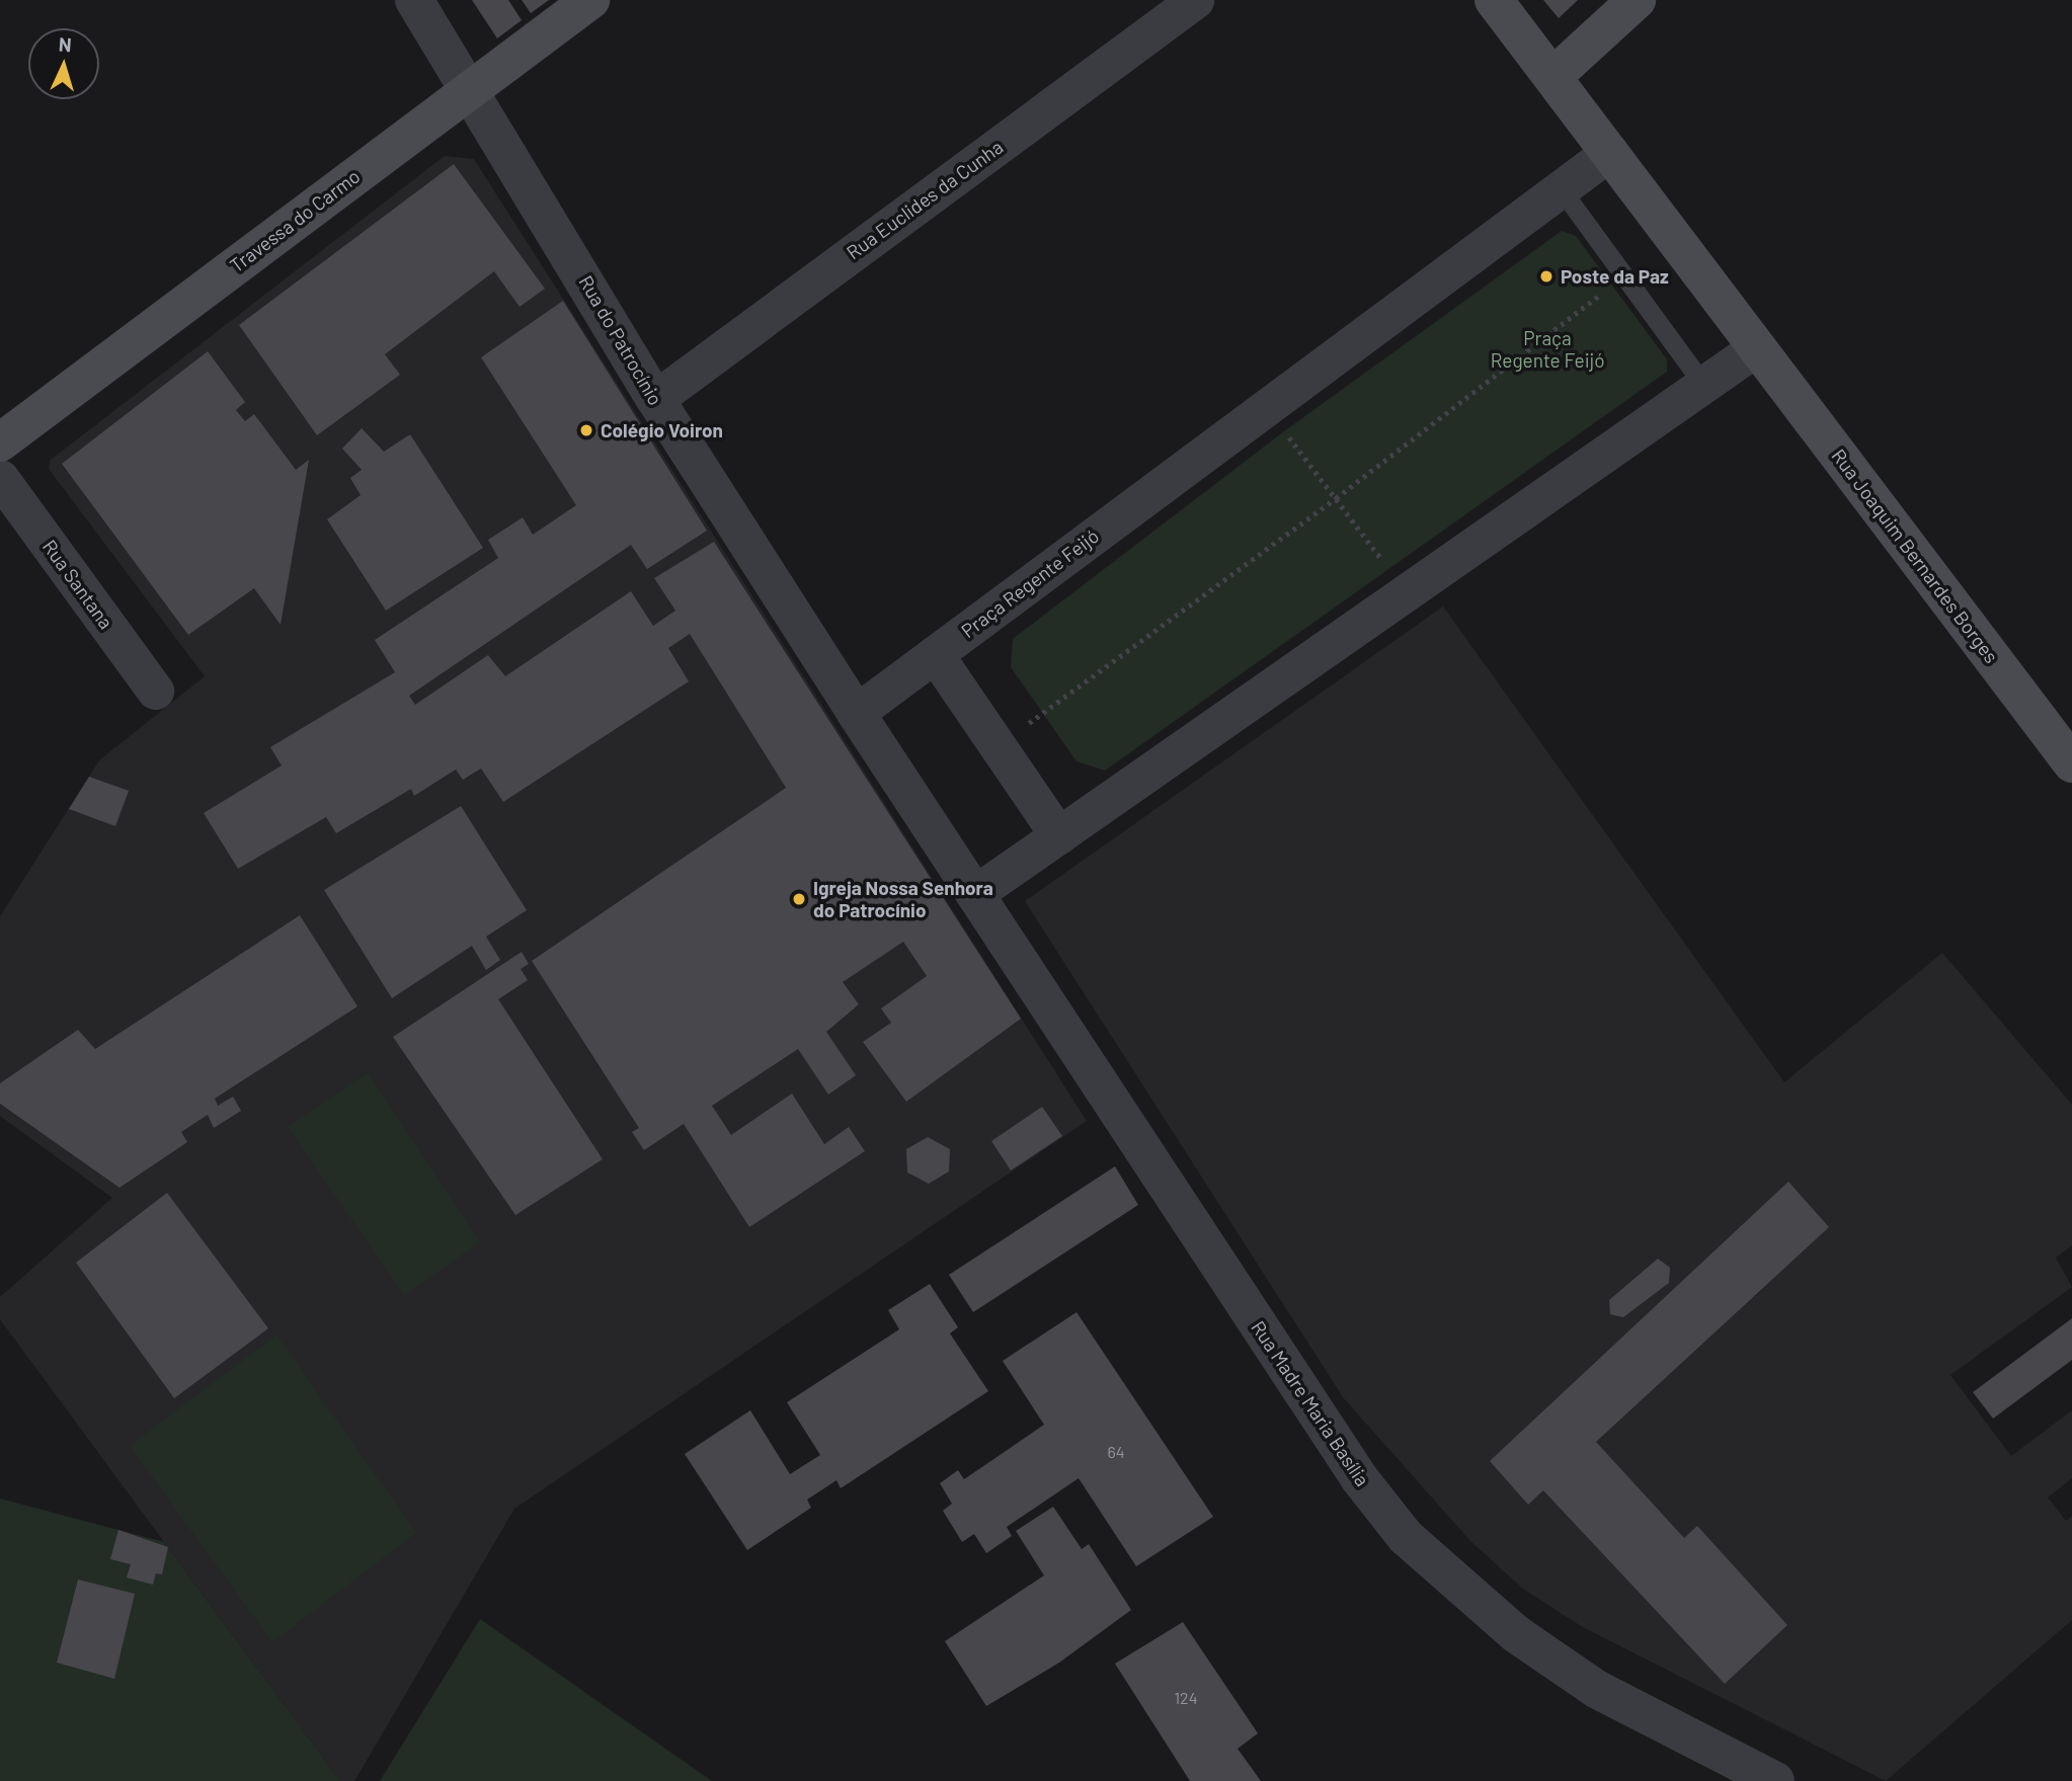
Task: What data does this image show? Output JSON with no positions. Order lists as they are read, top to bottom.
{
  "streets": {
    "main road": ["Travessa do Carmo", "Rua Joaquim Bernardes Borges"],
    "street": [
      "Rua Euclides da Cunha",
      "Rua do Patrocínio",
      "Praça Regente Feijó",
      "Rua Santana",
      "Rua Madre Maria Basília"
    ]
  },
  "crossings": [
    ["Rua Euclides da Cunha", "Rua do Patrocínio"],
    ["Travessa do Carmo", "Rua do Patrocínio"],
    ["Rua do Patrocínio", "Praça Regente Feijó"]
  ],
  "parks": ["Praça Regente Feijó"],
  "places": ["Poste da Paz", "Colégio Voiron", "Igreja Nossa Senhora do Patrocínio"],
  "house_numbers": ["64", "124"],
  "north": "top"
}
